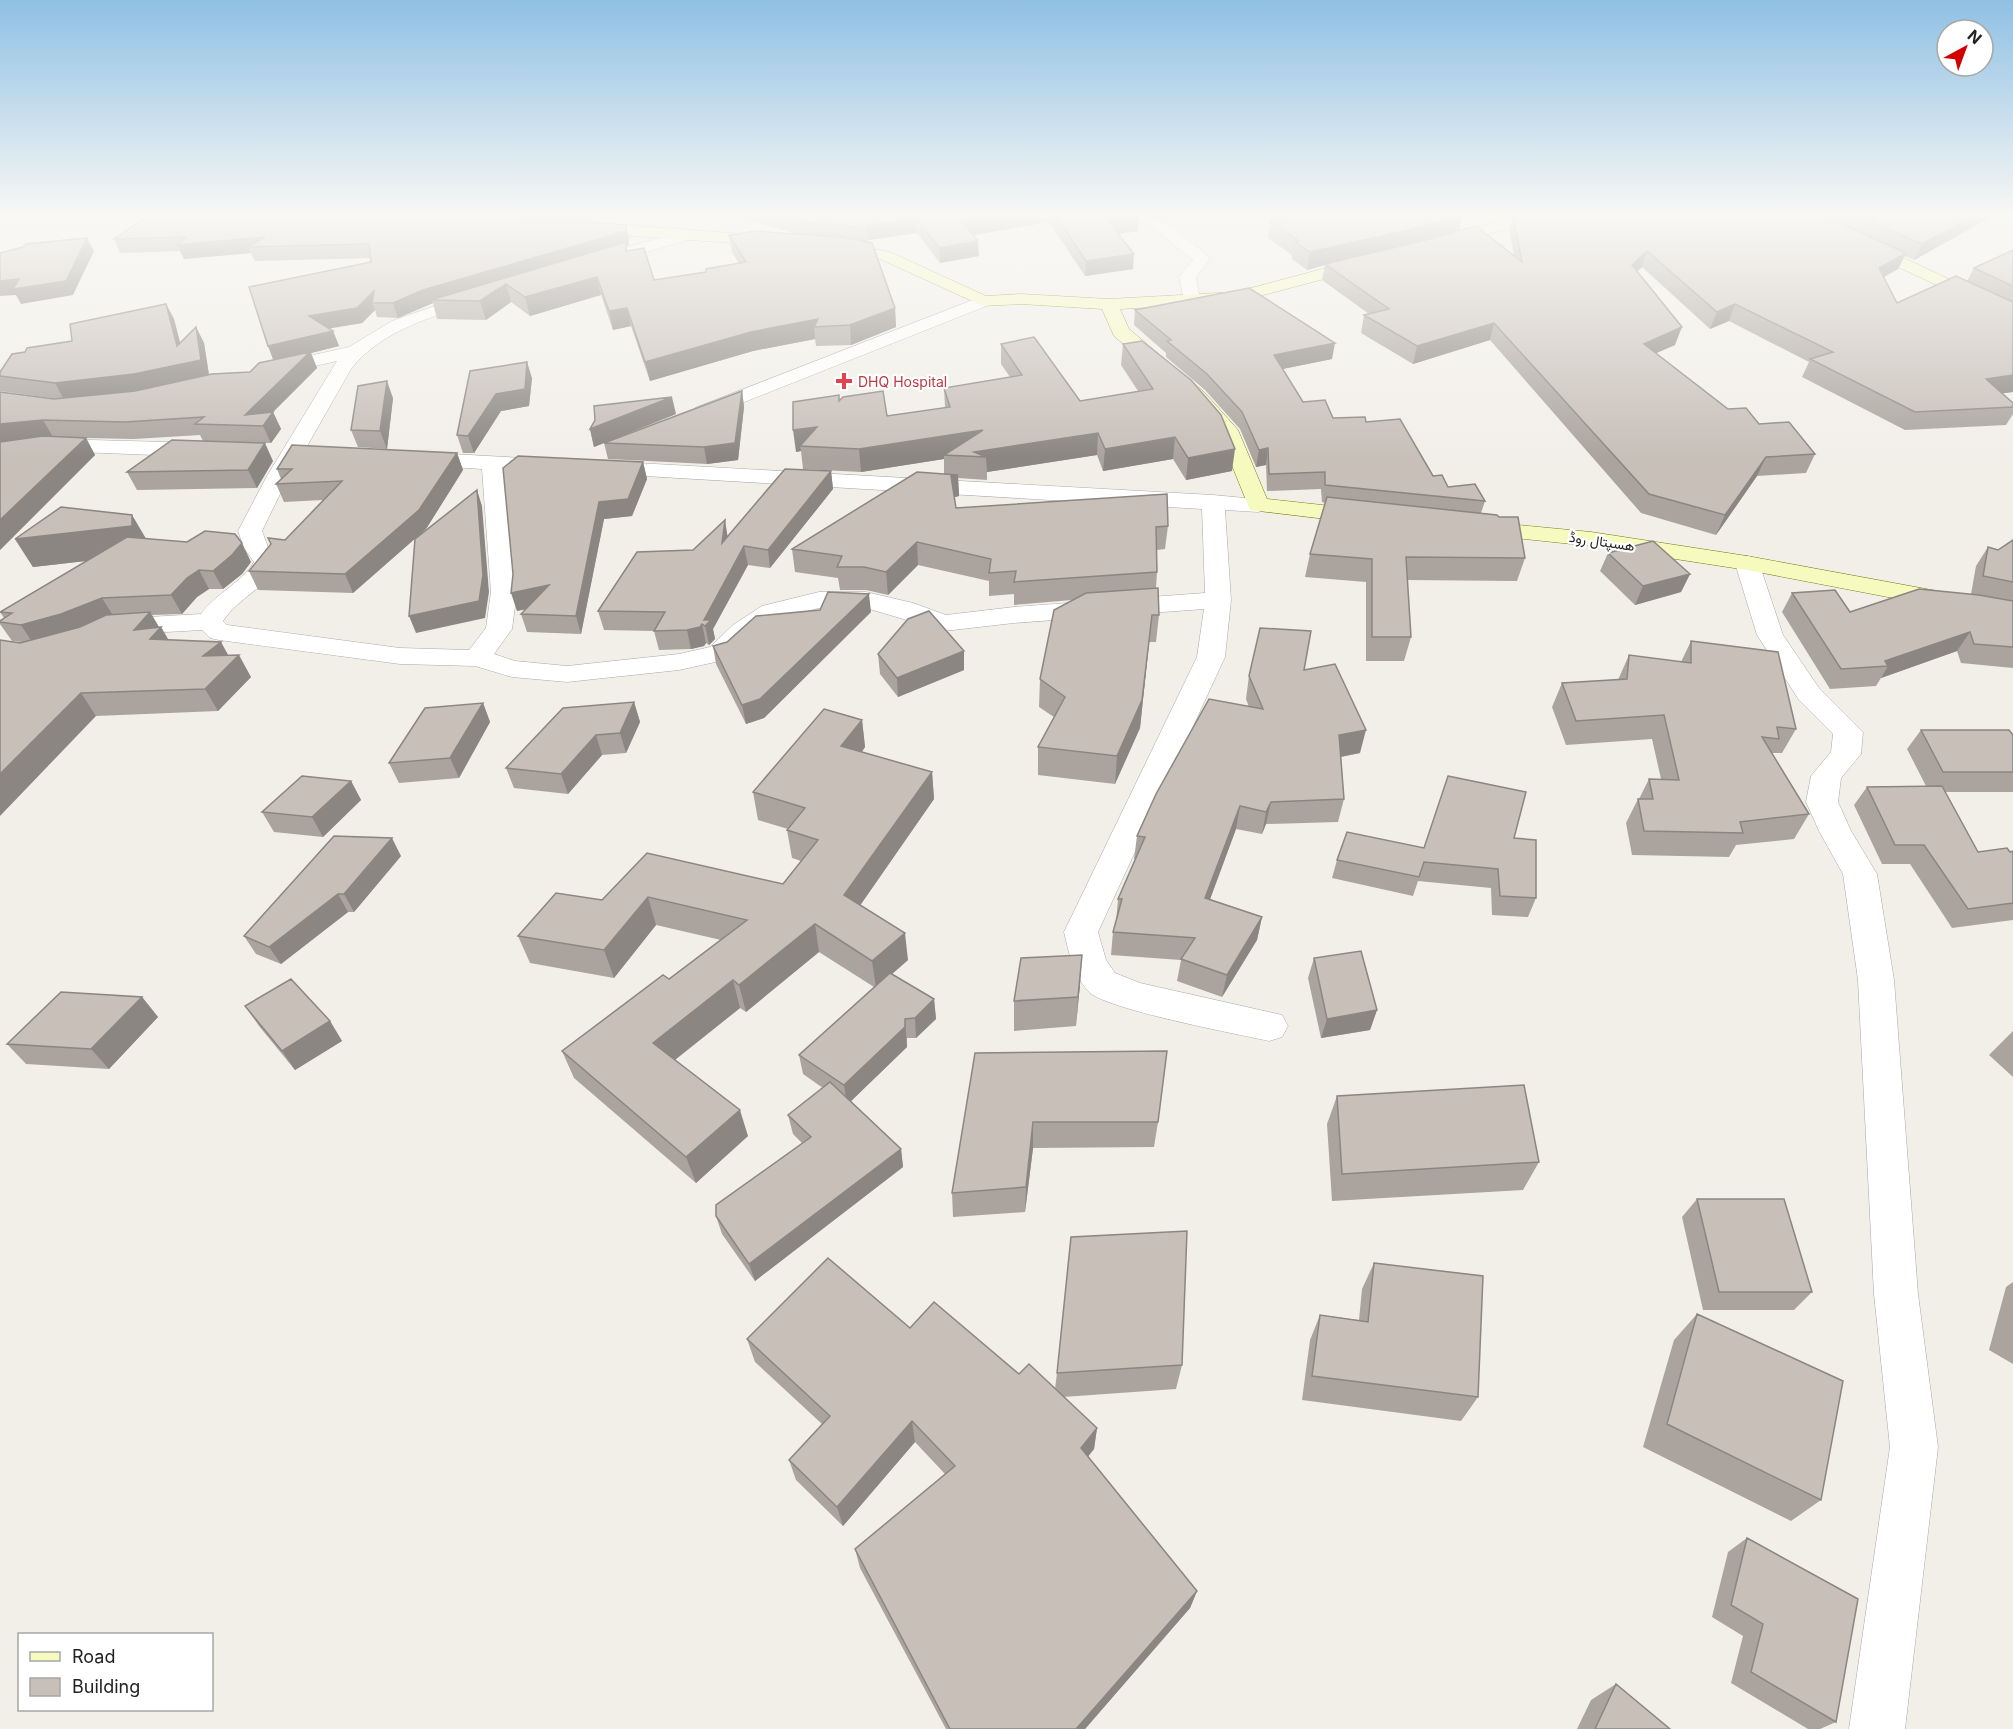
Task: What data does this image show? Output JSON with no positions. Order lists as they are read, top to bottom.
{
  "streets": {
    "street": ["ھسپتال روڈ"]
  },
  "places": {
    "health": ["DHQ Hospital"]
  },
  "legend": ["Road", "Building"],
  "north": "top right"
}
